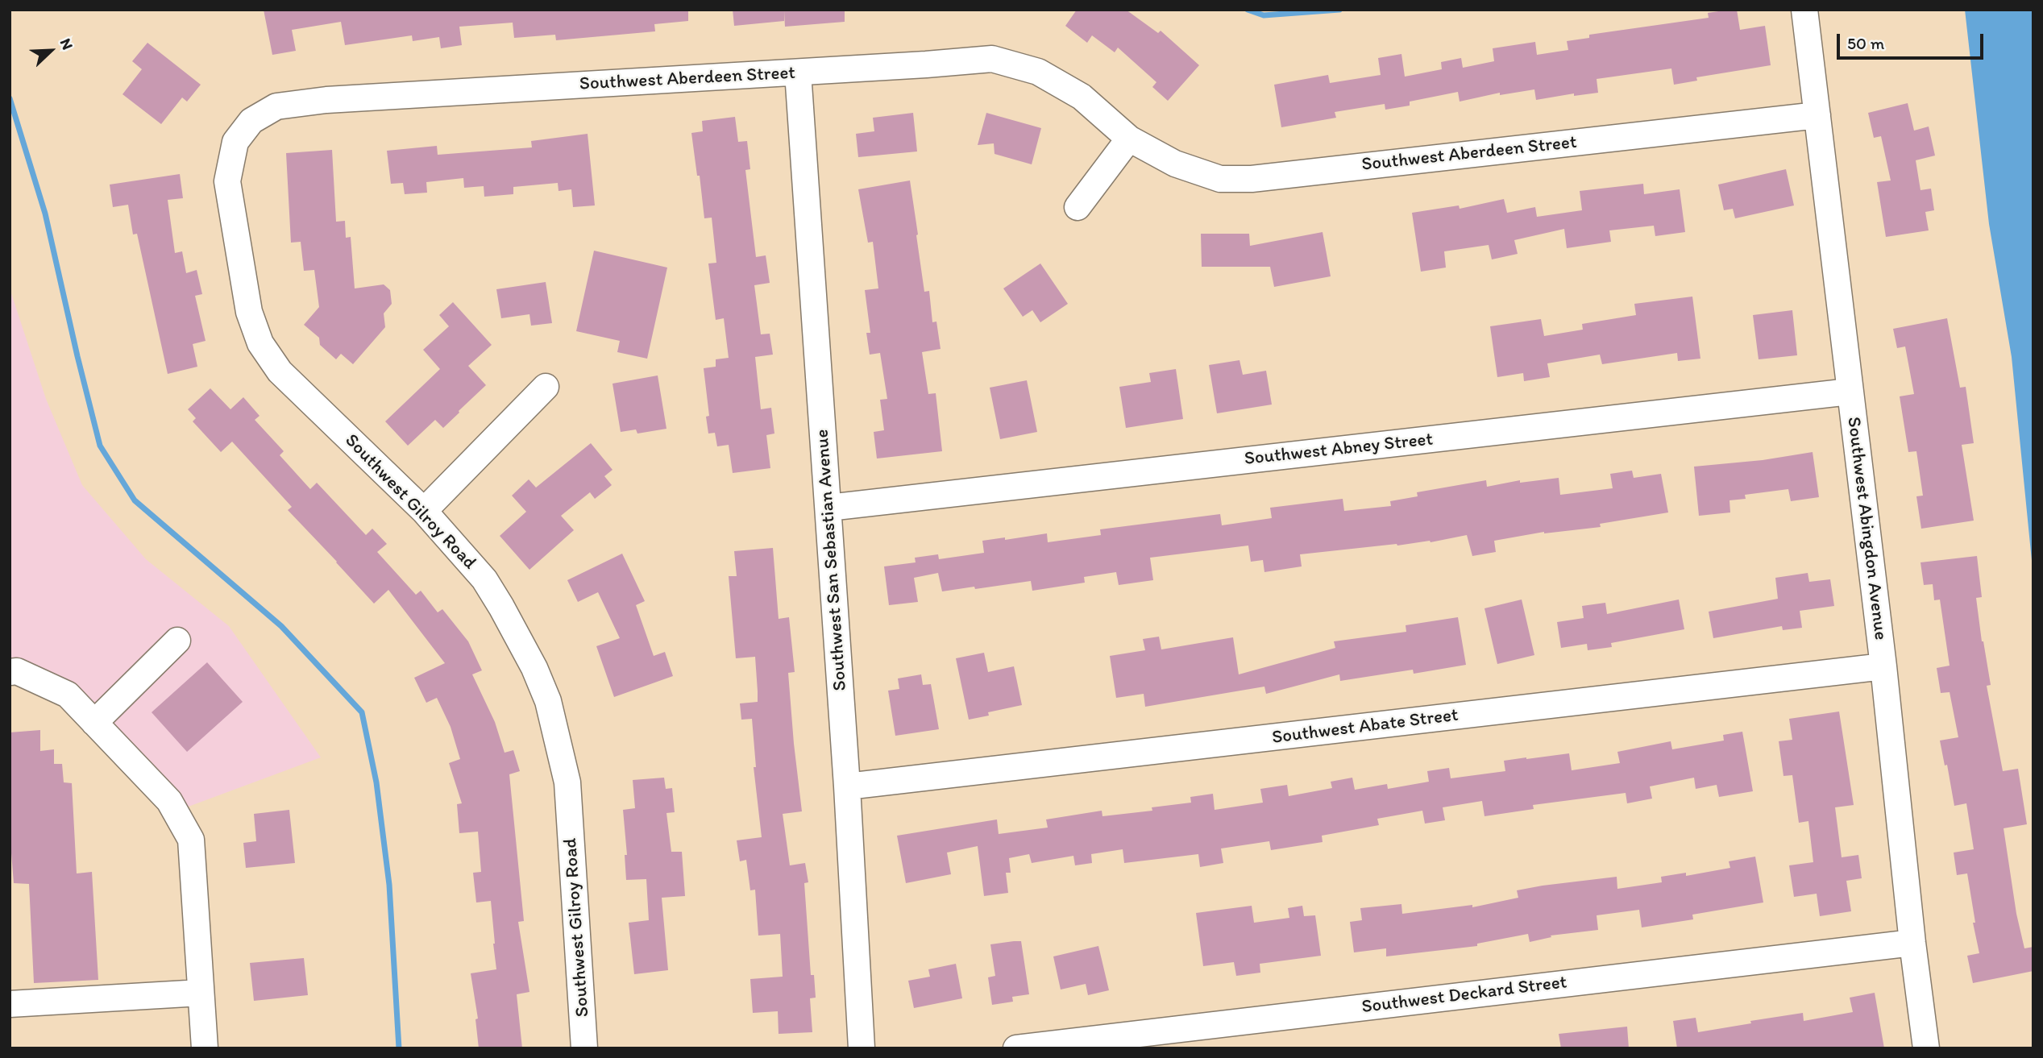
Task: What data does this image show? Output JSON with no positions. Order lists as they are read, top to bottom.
{
  "streets": {
    "street": [
      "Southwest Aberdeen Street",
      "Southwest Abney Street",
      "Southwest Gilroy Road",
      "Southwest Abingdon Avenue",
      "Southwest San Sebastian Avenue",
      "Southwest Abate Street",
      "Southwest Deckard Street"
    ]
  },
  "crossings": [
    ["Southwest Aberdeen Street", "Southwest Gilroy Road"],
    ["Southwest Aberdeen Street", "Southwest Abingdon Avenue"],
    ["Southwest Aberdeen Street", "Southwest San Sebastian Avenue"],
    ["Southwest Abney Street", "Southwest Abingdon Avenue"],
    ["Southwest Abney Street", "Southwest San Sebastian Avenue"],
    ["Southwest Abingdon Avenue", "Southwest Abate Street"],
    ["Southwest Abingdon Avenue", "Southwest Deckard Street"],
    ["Southwest San Sebastian Avenue", "Southwest Abate Street"]
  ],
  "scale_bar": "50 m",
  "north": "top right"
}
